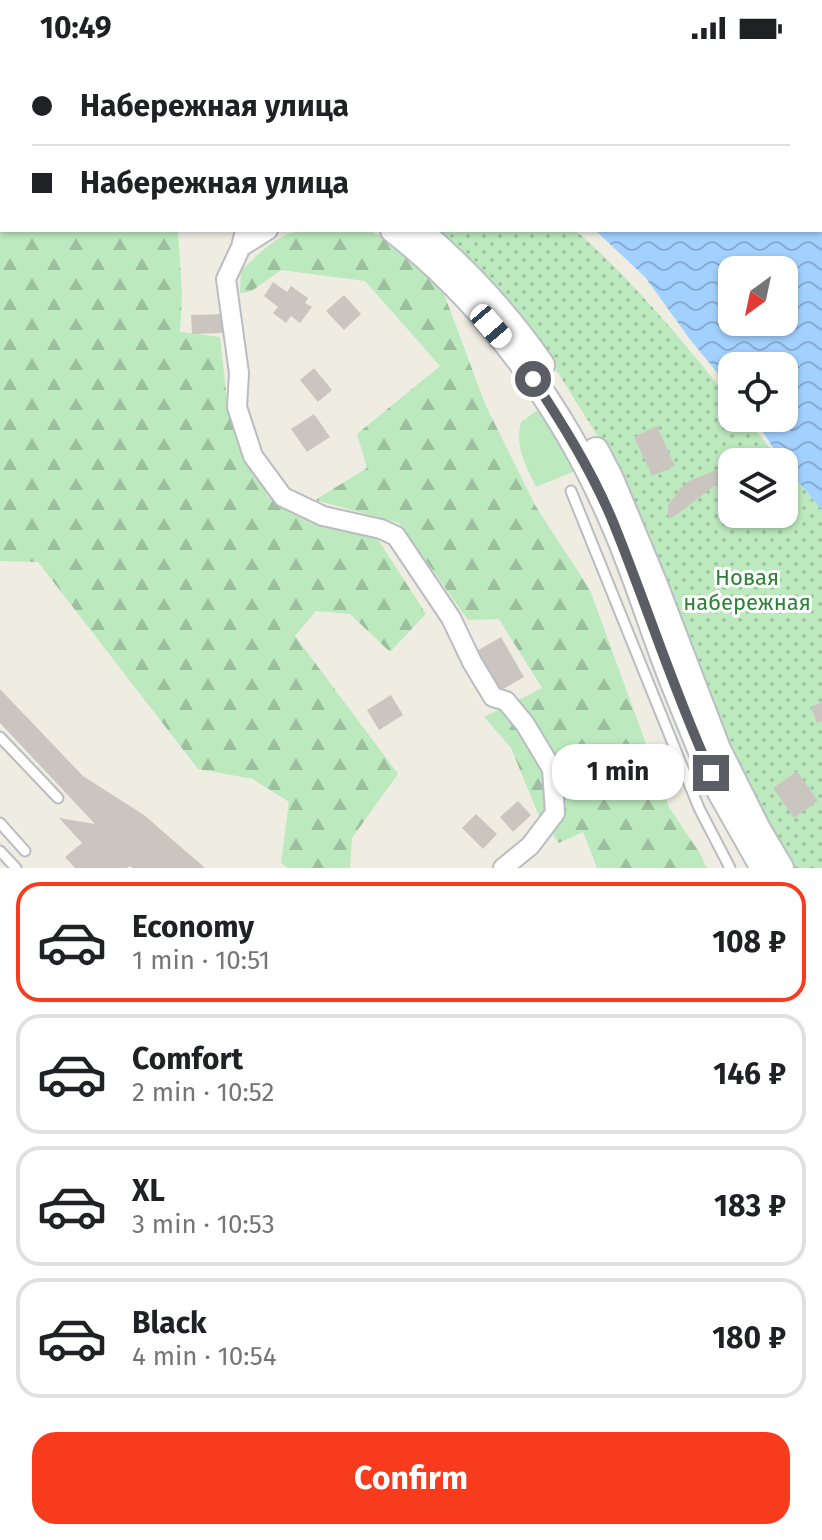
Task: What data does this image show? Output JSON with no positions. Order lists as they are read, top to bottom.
{
  "parks": ["Новая набережная"],
  "north": "bottom left",
  "page": {
    "status": "10:49",
    "banner": ["Набережная улица", "Набережная улица"],
    "bubble": "1 min",
    "list": [
      {
        "name": "Economy",
        "note": "1 min · 10:51",
        "value": "108 ₽"
      },
      {
        "name": "Comfort",
        "note": "2 min · 10:52",
        "value": "146 ₽"
      },
      {
        "name": "XL",
        "note": "3 min · 10:53",
        "value": "183 ₽"
      },
      {
        "name": "Black",
        "note": "4 min · 10:54",
        "value": "180 ₽"
      }
    ],
    "buttons": "Confirm"
  }
}
